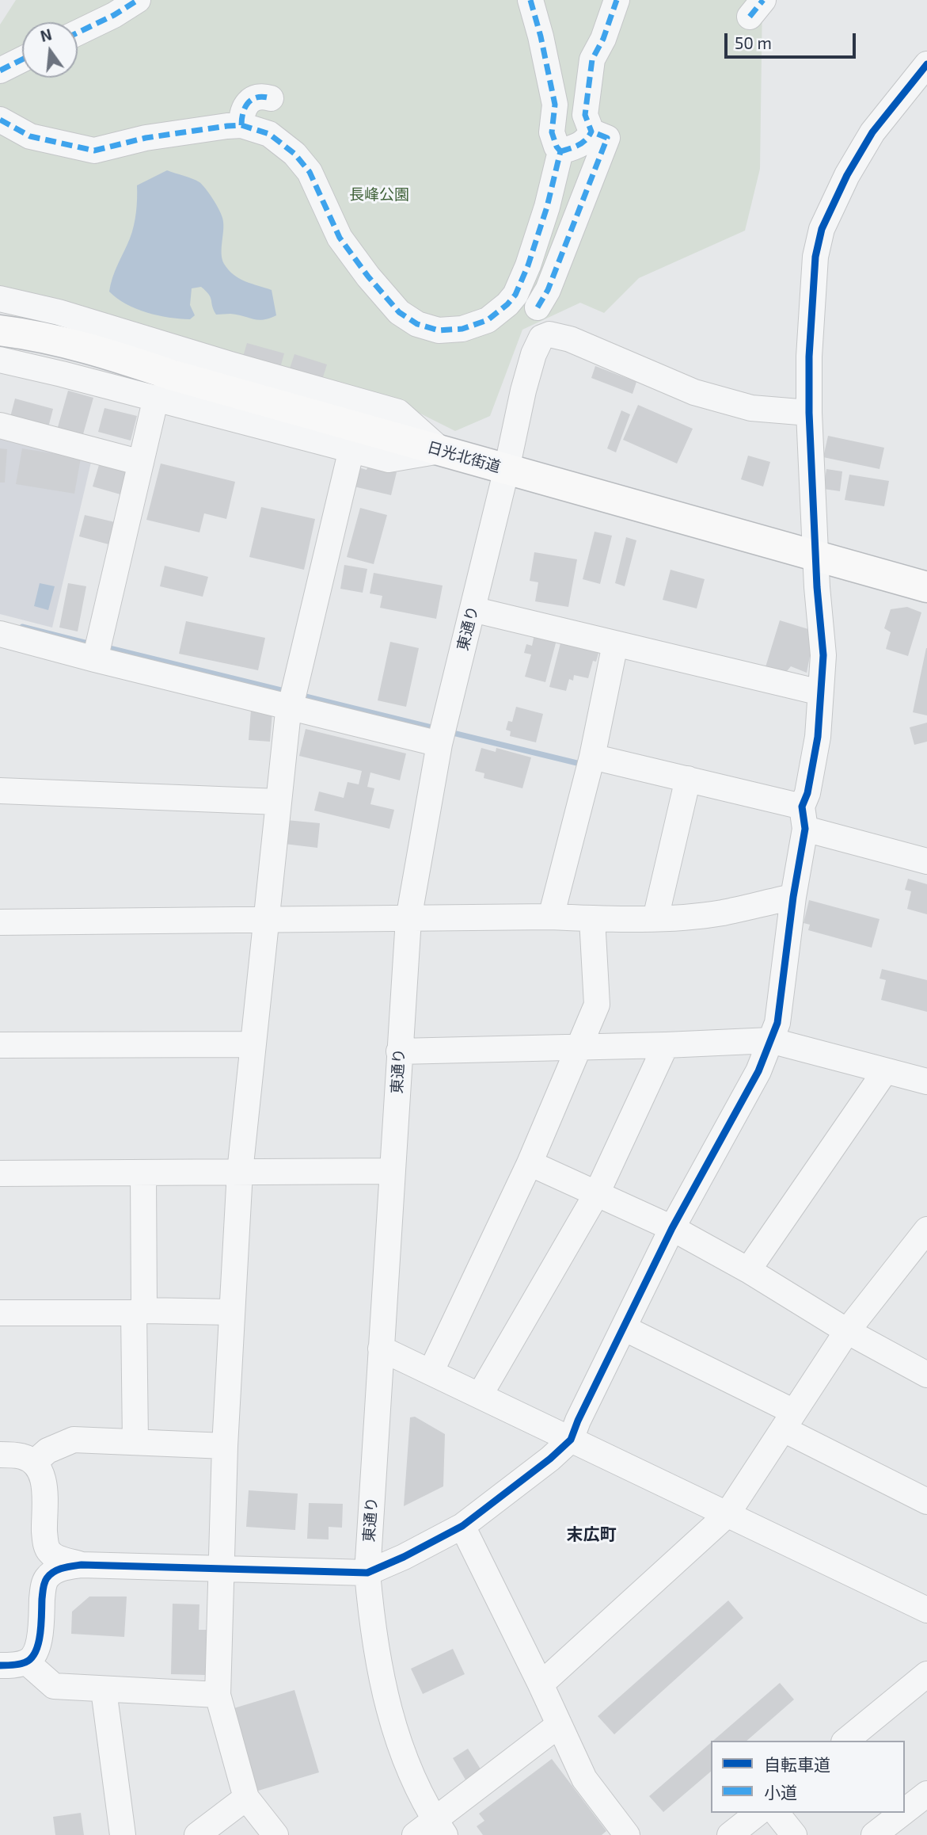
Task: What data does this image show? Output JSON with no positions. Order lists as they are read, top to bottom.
{
  "streets": {
    "highway": ["日光北街道"],
    "street": ["東通り"]
  },
  "crossings": [
    ["日光北街道", "東通り"]
  ],
  "districts": ["末広町"],
  "parks": ["長峰公園"],
  "legend": ["自転車道", "小道"],
  "scale_bar": "50 m",
  "north": "top"
}
